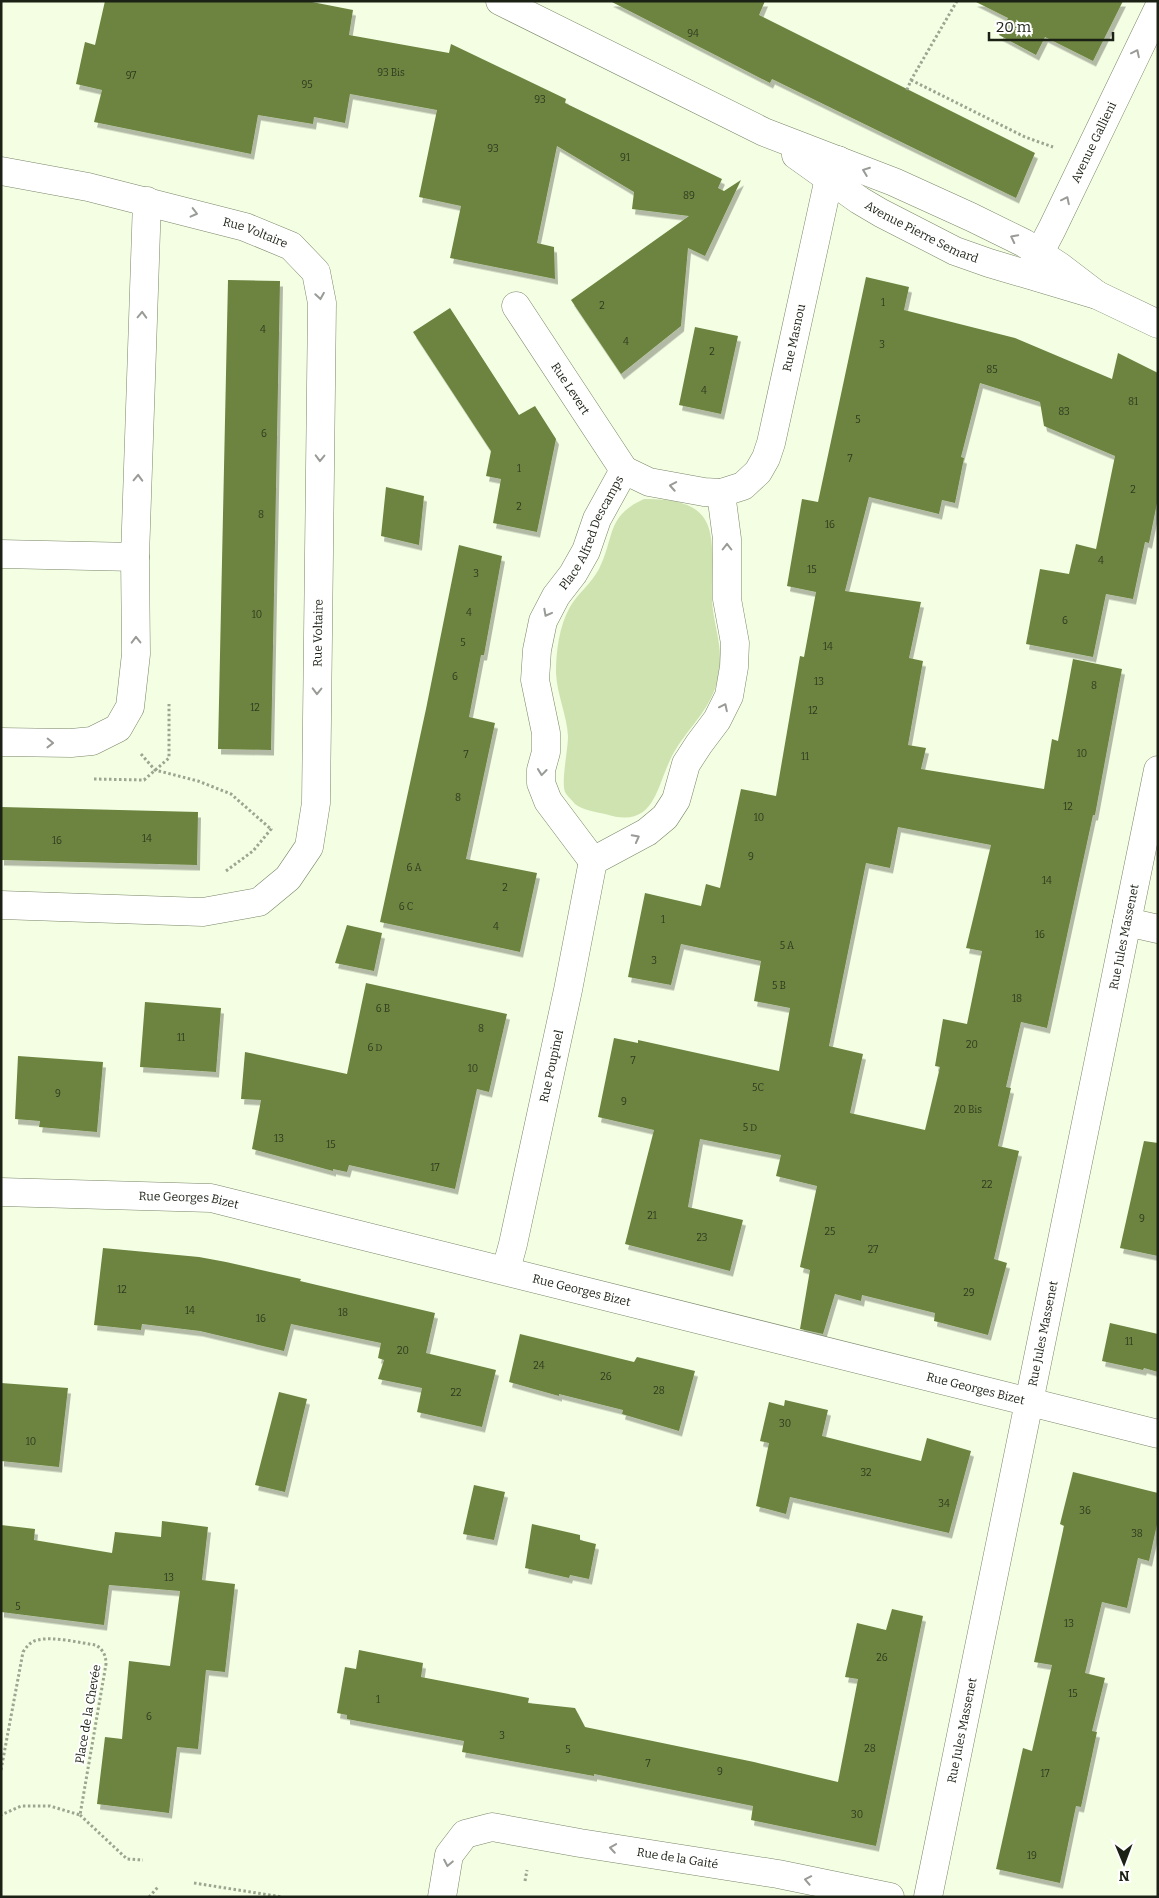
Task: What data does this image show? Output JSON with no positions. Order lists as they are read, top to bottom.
{
  "streets": {
    "street": [
      "Avenue Gallieni",
      "Avenue Pierre Semard",
      "Rue Voltaire",
      "Rue Masnou",
      "Rue Levert",
      "Place Alfred Descamps",
      "Rue Jules Massenet",
      "Rue Poupinel",
      "Rue Georges Bizet",
      "Rue de la Gaité"
    ],
    "path": ["Place de la Chevée"]
  },
  "crossings": [
    ["Avenue Gallieni", "Avenue Pierre Semard"],
    ["Avenue Pierre Semard", "Rue Masnou"],
    ["Rue Masnou", "Place Alfred Descamps"],
    ["Rue Levert", "Place Alfred Descamps"],
    ["Place Alfred Descamps", "Rue Poupinel"],
    ["Rue Jules Massenet", "Rue Georges Bizet"],
    ["Rue Poupinel", "Rue Georges Bizet"]
  ],
  "one_way": ["Avenue Gallieni", "Rue de la Gaité"],
  "house_numbers": [
    "94",
    "93 Bis",
    "97",
    "95",
    "93",
    "93",
    "91",
    "89",
    "1",
    "2",
    "4",
    "4",
    "3",
    "2",
    "85",
    "4",
    "81",
    "83",
    "5",
    "6",
    "7",
    "1",
    "2",
    "2",
    "8",
    "16",
    "4",
    "15",
    "3",
    "4",
    "10",
    "6",
    "5",
    "14",
    "6",
    "13",
    "8",
    "12",
    "12",
    "10",
    "7",
    "11",
    "8",
    "12",
    "10",
    "14",
    "16",
    "9",
    "6 A",
    "14",
    "2",
    "6 C",
    "1",
    "4",
    "16",
    "5 A",
    "3",
    "5 B",
    "18",
    "6 B",
    "8",
    "11",
    "20",
    "6 D",
    "7",
    "10",
    "5C",
    "9",
    "9",
    "20 Bis",
    "5 D",
    "13",
    "15",
    "17",
    "22",
    "21",
    "9",
    "25",
    "23",
    "27",
    "12",
    "29",
    "14",
    "18",
    "16",
    "11",
    "20",
    "24",
    "26",
    "28",
    "22",
    "30",
    "10",
    "32",
    "34",
    "36",
    "38",
    "13",
    "5",
    "13",
    "26",
    "15",
    "1",
    "6",
    "3",
    "28",
    "5",
    "7",
    "9",
    "17",
    "30",
    "19"
  ],
  "scale_bar": "20 m",
  "north": "bottom"
}
